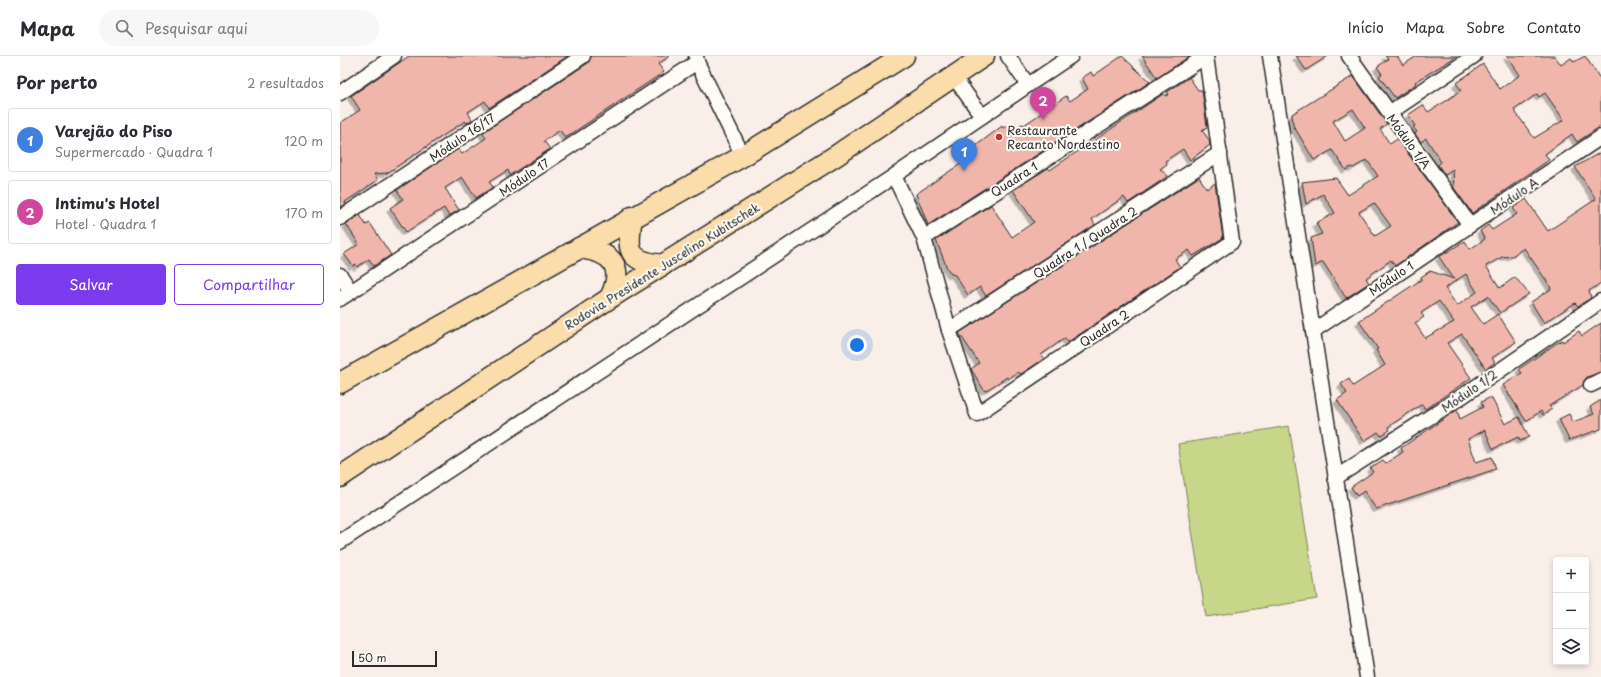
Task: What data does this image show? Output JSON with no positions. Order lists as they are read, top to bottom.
{
  "streets": {
    "highway": ["Rodovia Presidente Juscelino Kubitschek"],
    "street": [
      "Módulo 16/17",
      "Módulo 1/A",
      "Módulo 17",
      "Quadra 1",
      "Módulo A",
      "Quadra 1 / Quadra 2",
      "Módulo 1",
      "Quadra 2",
      "Módulo 1/2"
    ]
  },
  "crossings": [
    ["Módulo 1/A", "Módulo A"],
    ["Módulo 1/A", "Módulo 1"],
    ["Módulo A", "Módulo 1"],
    ["Quadra 1 / Quadra 2", "Quadra 2"]
  ],
  "places": ["Restaurante Recanto Nordestino"],
  "scale_bar": "50 m",
  "page": {
    "header": "Mapa",
    "search": "Pesquisar aqui",
    "nav": [
      "Início",
      "Mapa",
      "Sobre",
      "Contato"
    ],
    "heading": ["Por perto", "2 resultados"],
    "pins": ["2", "1"],
    "list": [
      {
        "mark": "1",
        "name": "Varejão do Piso",
        "note": "Supermercado · Quadra 1",
        "value": "120 m"
      },
      {
        "mark": "2",
        "name": "Intimu's Hotel",
        "note": "Hotel · Quadra 1",
        "value": "170 m"
      }
    ],
    "buttons": ["Salvar", "Compartilhar"],
    "map_buttons": ["+", "−"],
    "scale": "50 m"
  }
}
